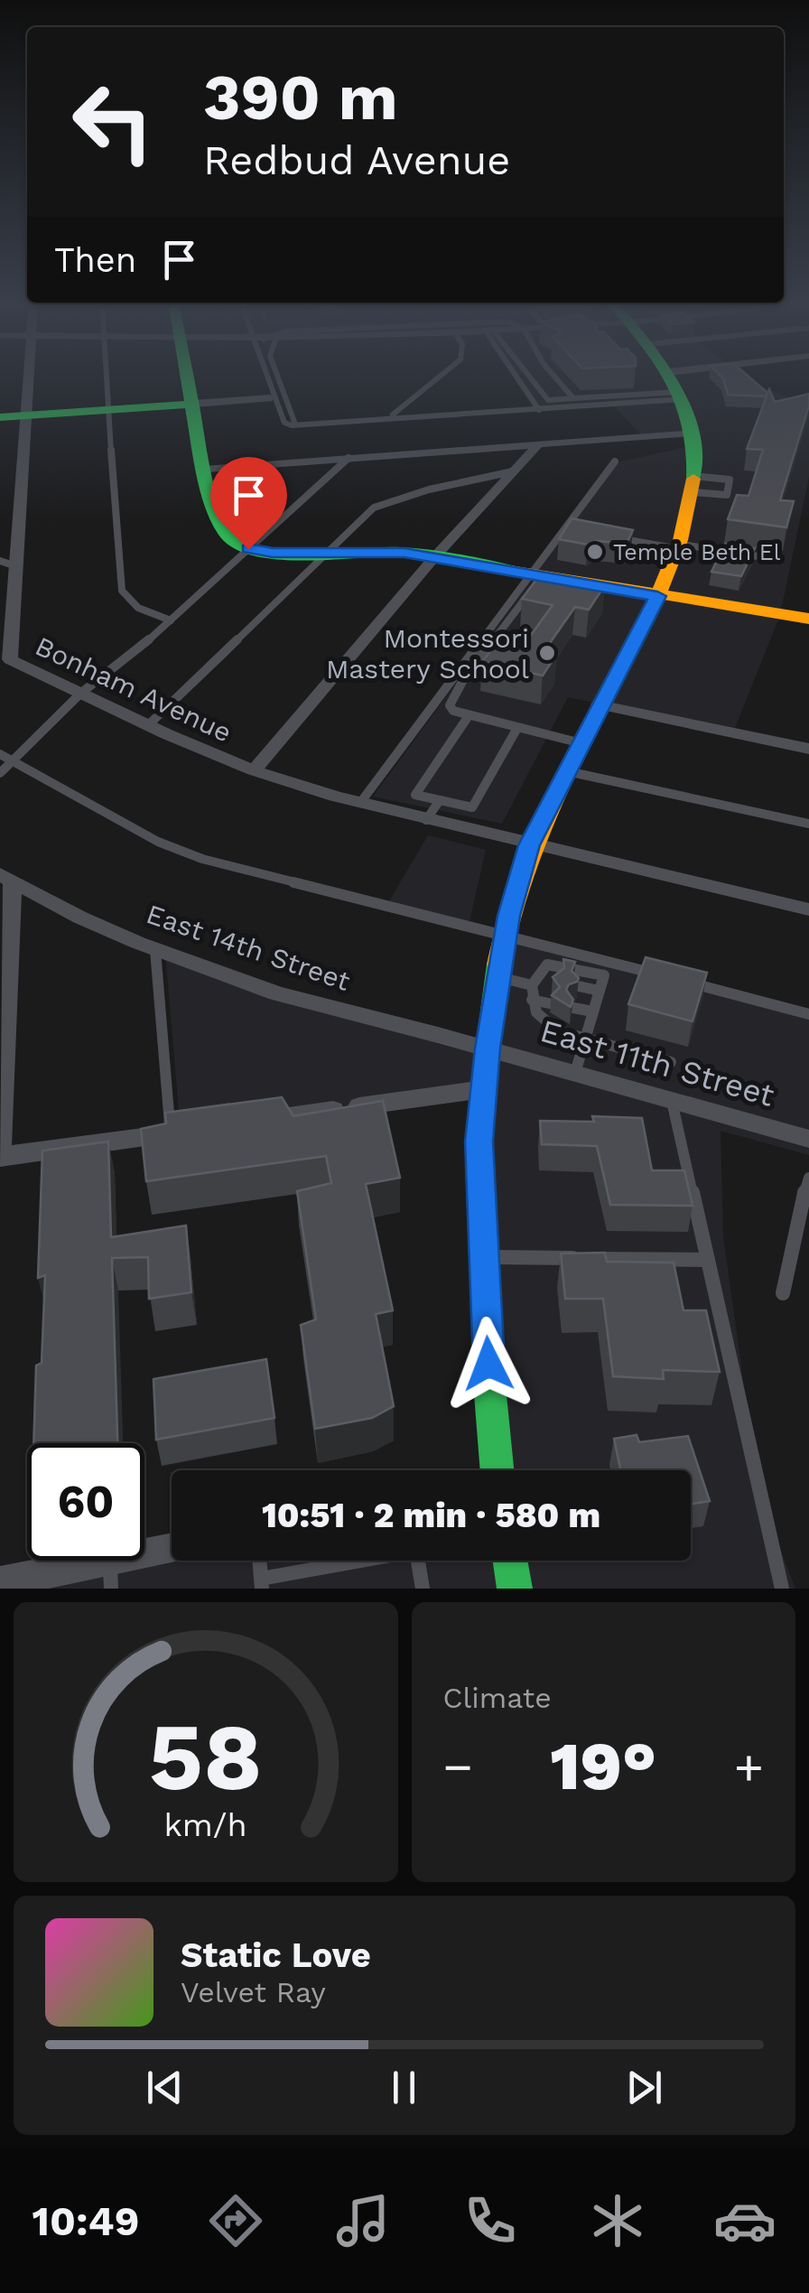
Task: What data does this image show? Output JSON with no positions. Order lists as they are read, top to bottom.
{
  "streets": {
    "street": ["Bonham Avenue", "East 14th Street", "East 11th Street"]
  },
  "crossings": [
    ["East 14th Street", "East 11th Street"]
  ],
  "places": ["Temple Beth El", "Montessori Mastery School"],
  "page": {
    "turn": ["390 m", "Redbud Avenue"],
    "then": "Then",
    "limit": "60",
    "trip": "10:51 · 2 min · 580 m",
    "tile": "Climate",
    "heat": ["−", "19°", "+"],
    "song": ["Static Love", "Velvet Ray"],
    "tabs": "10:49",
    "gauge": ["58", "km/h"]
  }
}
